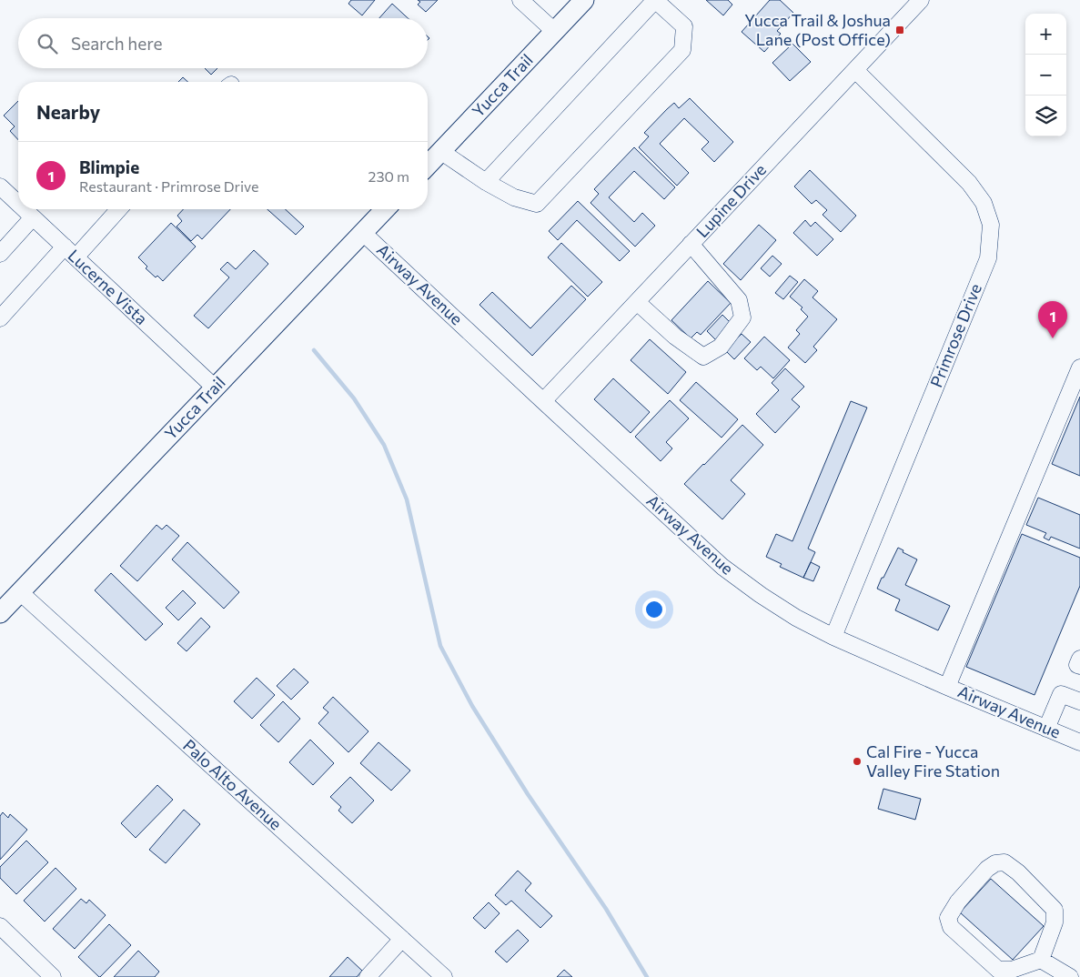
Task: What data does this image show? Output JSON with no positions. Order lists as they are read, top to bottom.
{
  "streets": {
    "main road": ["Yucca Trail"],
    "street": [
      "Lupine Drive",
      "Airway Avenue",
      "Lucerne Vista",
      "Primrose Drive",
      "Palo Alto Avenue"
    ]
  },
  "crossings": [
    ["Yucca Trail", "Airway Avenue"],
    ["Yucca Trail", "Lucerne Vista"],
    ["Yucca Trail", "Palo Alto Avenue"],
    ["Lupine Drive", "Airway Avenue"],
    ["Lupine Drive", "Primrose Drive"],
    ["Airway Avenue", "Primrose Drive"]
  ],
  "places": {
    "transit": ["Yucca Trail & Joshua Lane (Post Office)"],
    "other": ["Cal Fire - Yucca Valley Fire Station"]
  },
  "page": {
    "map_buttons": ["+", "−"],
    "search": "Search here",
    "heading": "Nearby",
    "list": [
      {
        "mark": "1",
        "name": "Blimpie",
        "note": "Restaurant · Primrose Drive",
        "value": "230 m"
      }
    ],
    "pins": "1"
  }
}
